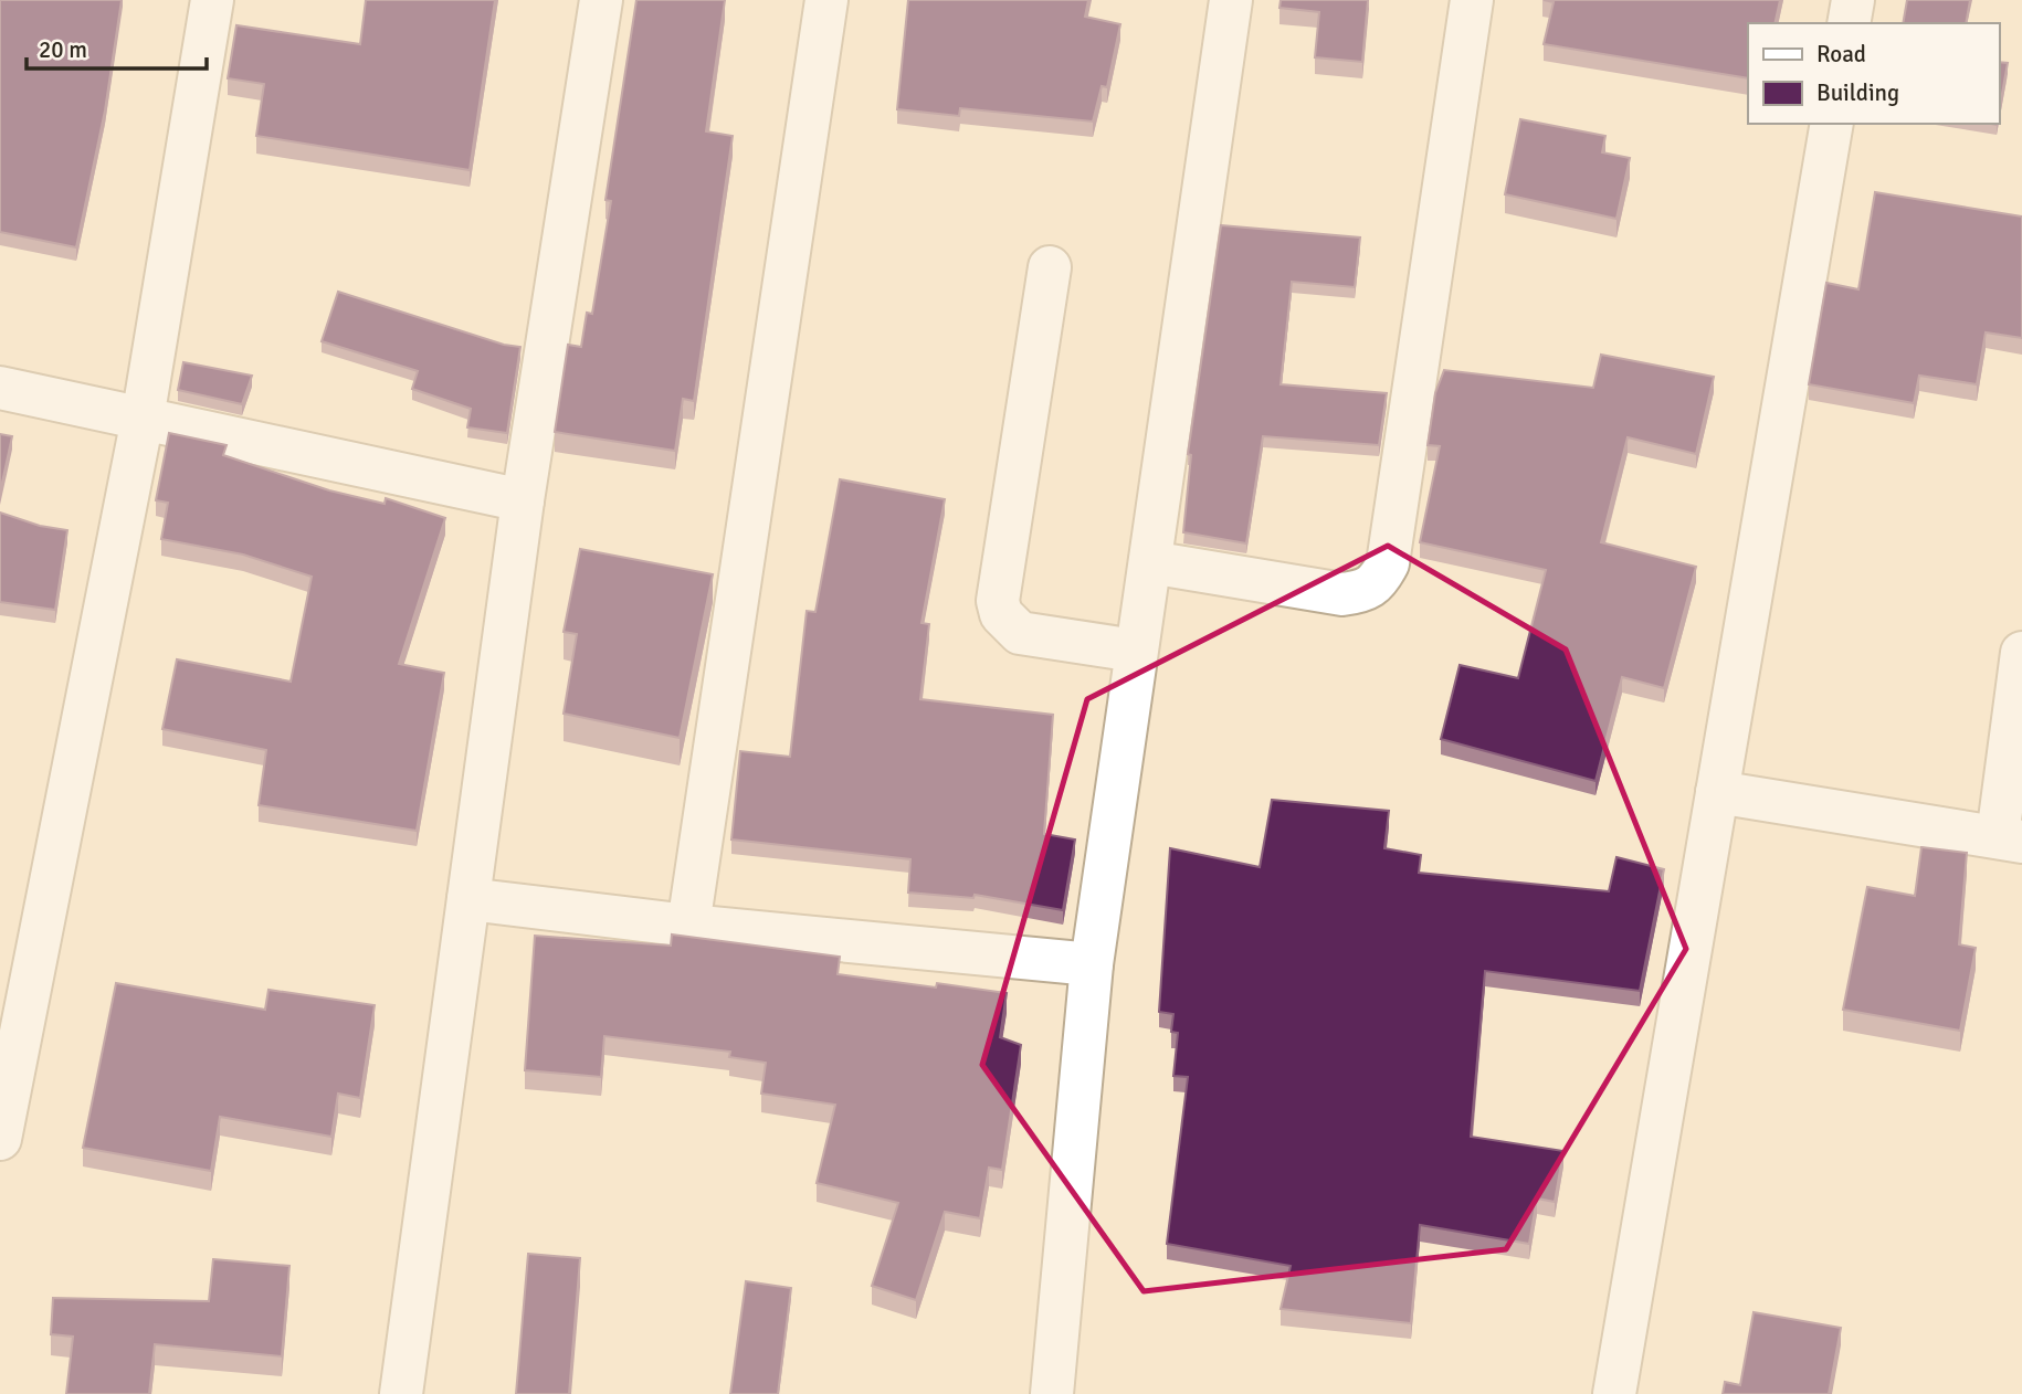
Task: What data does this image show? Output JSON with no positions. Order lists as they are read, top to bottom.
{
  "legend": ["Road", "Building"],
  "scale_bar": "20 m"
}
